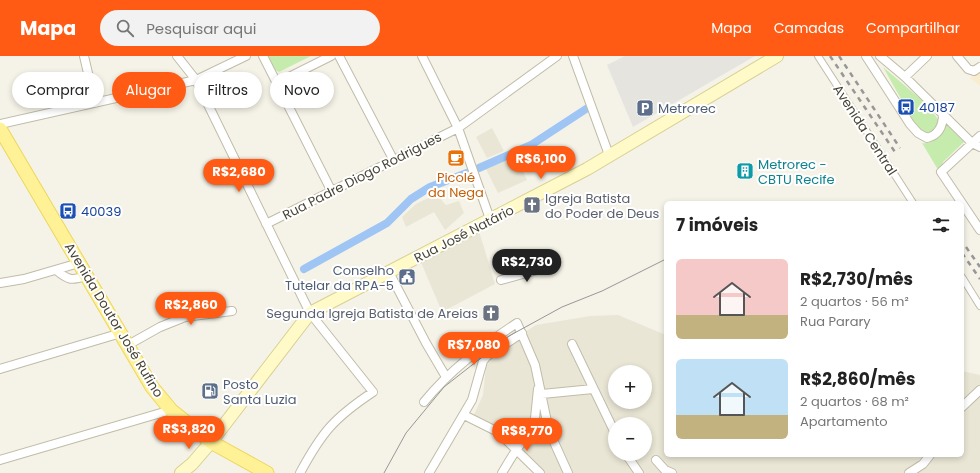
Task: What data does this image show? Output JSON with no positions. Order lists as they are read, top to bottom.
{
  "streets": {
    "main road": ["Rua José Natário", "Avenida Doutor José Rufino"],
    "street": ["Avenida Central", "Rua Padre Diogo Rodrigues"]
  },
  "crossings": [
    ["Rua José Natário", "Avenida Doutor José Rufino"]
  ],
  "places": {
    "bus stop": ["40187", "40039"],
    "parking": ["Metrorec"],
    "cafe": ["Picolé da Nega"],
    "building": ["Metrorec - CBTU Recife"],
    "church": ["Igreja Batista do Poder de Deus", "Segunda Igreja Batista de Areias"],
    "public building": ["Conselho Tutelar da RPA-5"],
    "fuel station": ["Posto Santa Luzia"]
  },
  "page": {
    "header": "Mapa",
    "search": "Pesquisar aqui",
    "nav": ["Mapa", "Camadas", "Compartilhar"],
    "chip": [
      "Comprar",
      "Alugar",
      "Filtros",
      "Novo"
    ],
    "price": [
      "R$6,100",
      "R$2,680",
      "R$2,730",
      "R$2,860",
      "R$7,080",
      "R$3,820",
      "R$8,770"
    ],
    "heading": "7 imóveis",
    "list": [
      {
        "name": "R$2,730/mês",
        "note": "2 quartos · 56 m² · Rua Parary"
      },
      {
        "name": "R$2,860/mês",
        "note": "2 quartos · 68 m² · Apartamento"
      }
    ],
    "map_buttons": ["+", "−"]
  }
}
